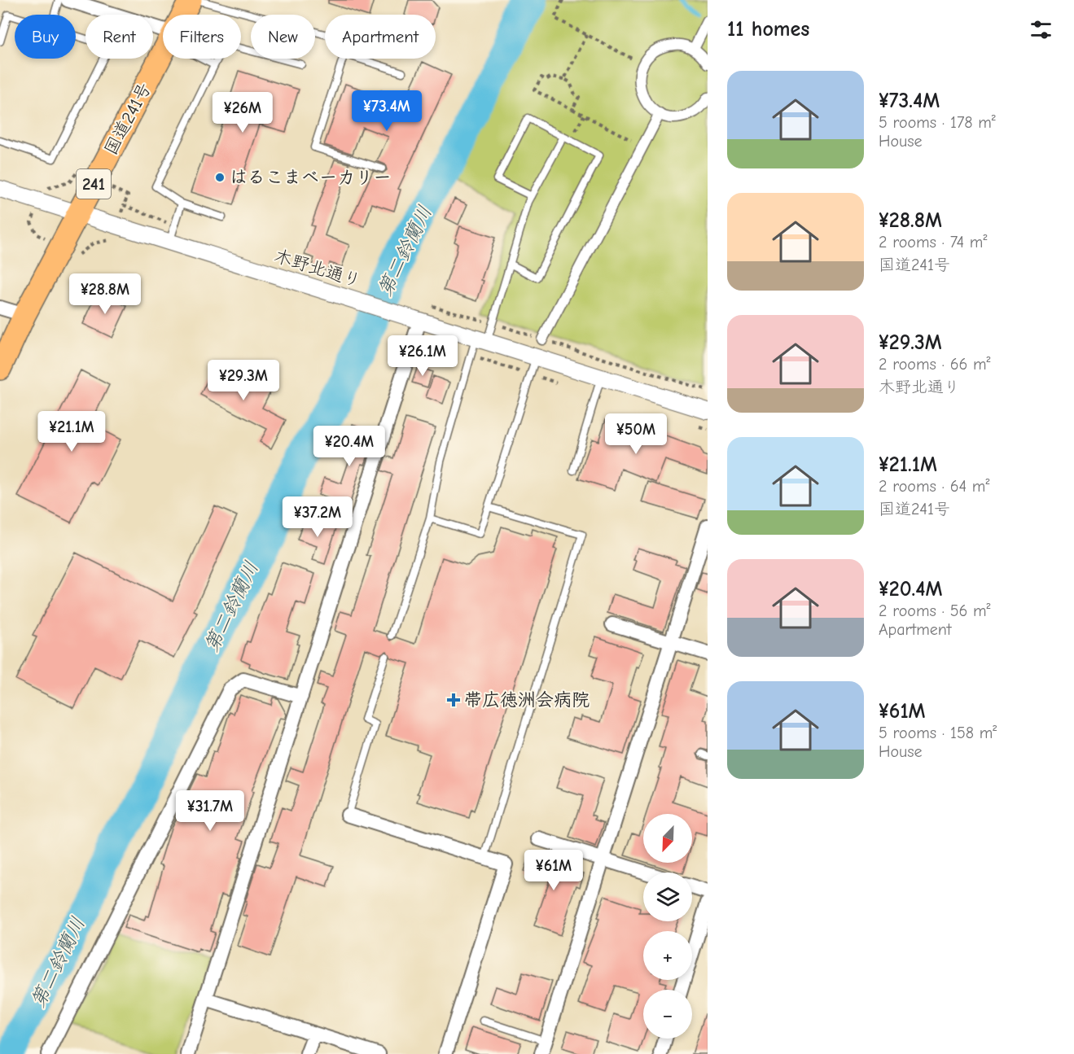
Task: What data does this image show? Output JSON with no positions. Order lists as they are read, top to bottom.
{
  "streets": {
    "highway": ["国道241号", "241"],
    "street": ["木野北通り"]
  },
  "crossings": [
    ["国道241号", "木野北通り"]
  ],
  "water": ["第二鈴蘭川"],
  "places": {
    "other": ["はるこまベーカリー"],
    "health": ["帯広徳洲会病院"]
  },
  "north": "bottom left",
  "page": {
    "heading": "11 homes",
    "chip": [
      "Buy",
      "Rent",
      "Filters",
      "New",
      "Apartment"
    ],
    "list": [
      {
        "name": "¥73.4M",
        "note": "5 rooms · 178 m² · House"
      },
      {
        "name": "¥28.8M",
        "note": "2 rooms · 74 m² · 国道241号"
      },
      {
        "name": "¥29.3M",
        "note": "2 rooms · 66 m² · 木野北通り"
      },
      {
        "name": "¥21.1M",
        "note": "2 rooms · 64 m² · 国道241号"
      },
      {
        "name": "¥20.4M",
        "note": "2 rooms · 56 m² · Apartment"
      },
      {
        "name": "¥61M",
        "note": "5 rooms · 158 m² · House"
      }
    ],
    "price": [
      "¥73.4M",
      "¥26M",
      "¥28.8M",
      "¥26.1M",
      "¥29.3M",
      "¥21.1M",
      "¥50M",
      "¥20.4M",
      "¥37.2M",
      "¥31.7M",
      "¥61M"
    ],
    "map_buttons": ["+", "−"]
  }
}
